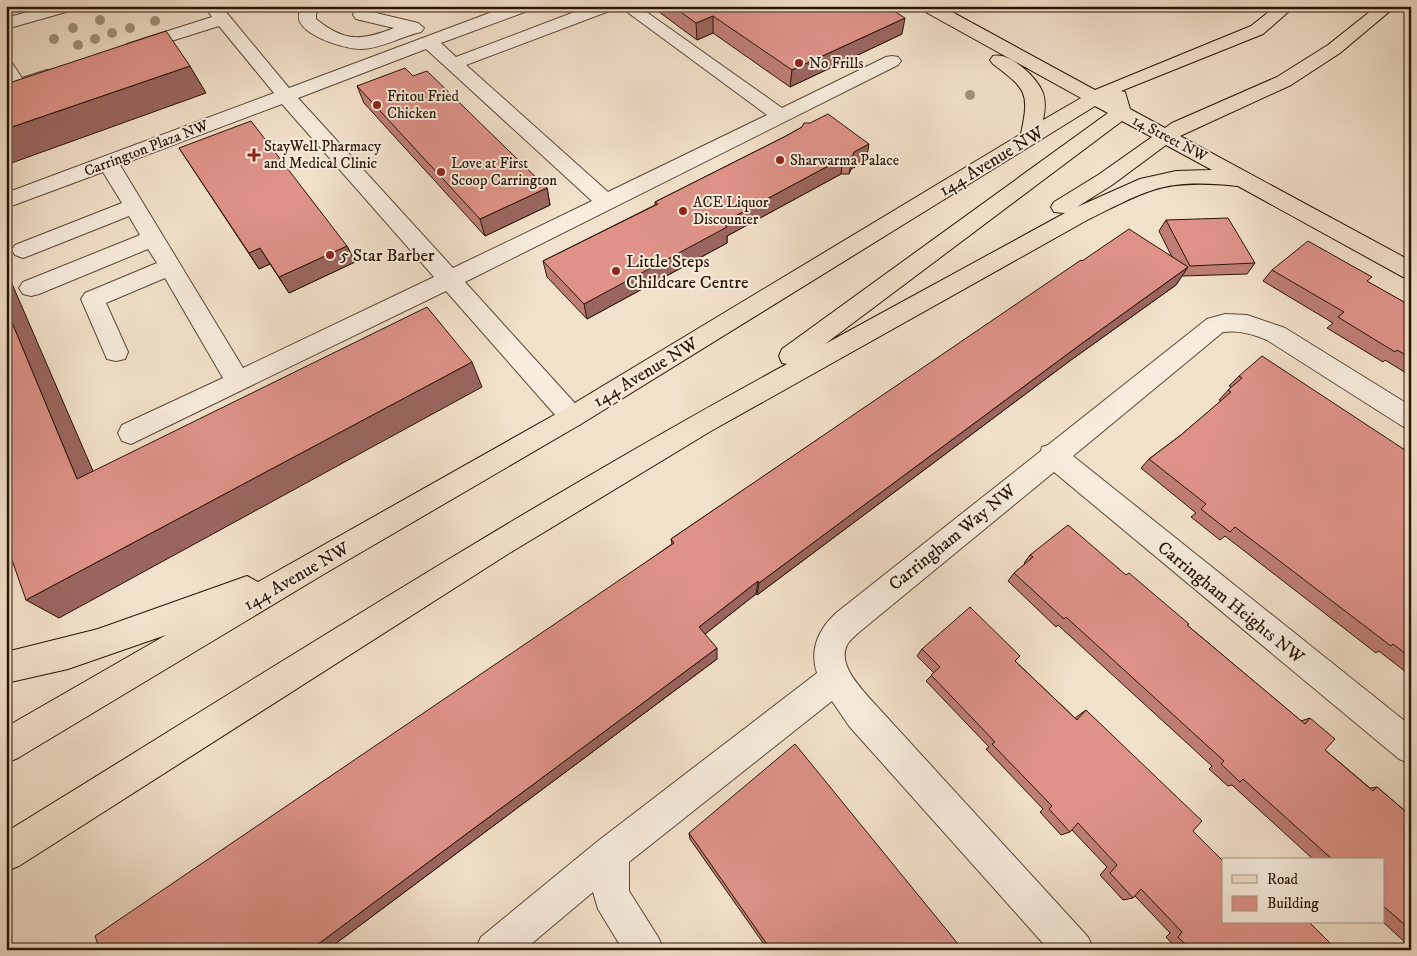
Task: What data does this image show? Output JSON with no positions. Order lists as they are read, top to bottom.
{
  "streets": {
    "main road": ["14 Street NW", "144 Avenue NW"],
    "street": ["Carrington Plaza NW", "Carringham Way NW", "Carringham Heights NW"]
  },
  "crossings": [
    ["14 Street NW", "144 Avenue NW"],
    ["Carringham Way NW", "Carringham Heights NW"]
  ],
  "places": {
    "other": [
      "No Frills",
      "Fritou Fried Chicken",
      "Sharwarma Palace",
      "Love at First Scoop Carrington",
      "ACE Liquor Discounter",
      "5 Star Barber",
      "Little Steps Childcare Centre"
    ],
    "health": ["StayWell Pharmacy and Medical Clinic"]
  },
  "legend": ["Road", "Building"]
}
